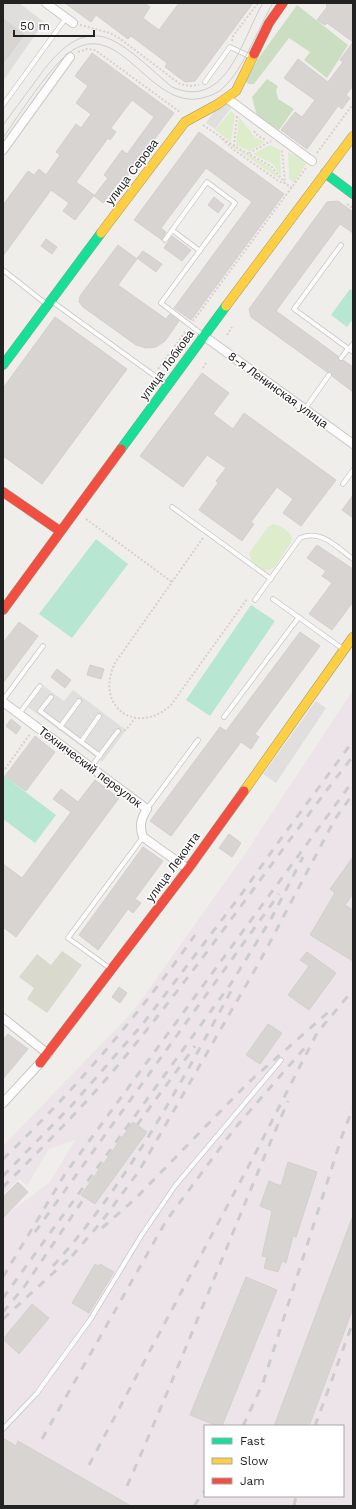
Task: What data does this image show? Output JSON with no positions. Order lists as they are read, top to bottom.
{
  "streets": {
    "street": [
      "улица Серова",
      "улица Лобкова",
      "8-я Ленинская улица",
      "Технический переулок",
      "улица Леконта"
    ]
  },
  "crossings": [
    ["улица Лобкова", "8-я Ленинская улица"]
  ],
  "legend": ["Fast", "Slow", "Jam"],
  "scale_bar": "50 m"
}
